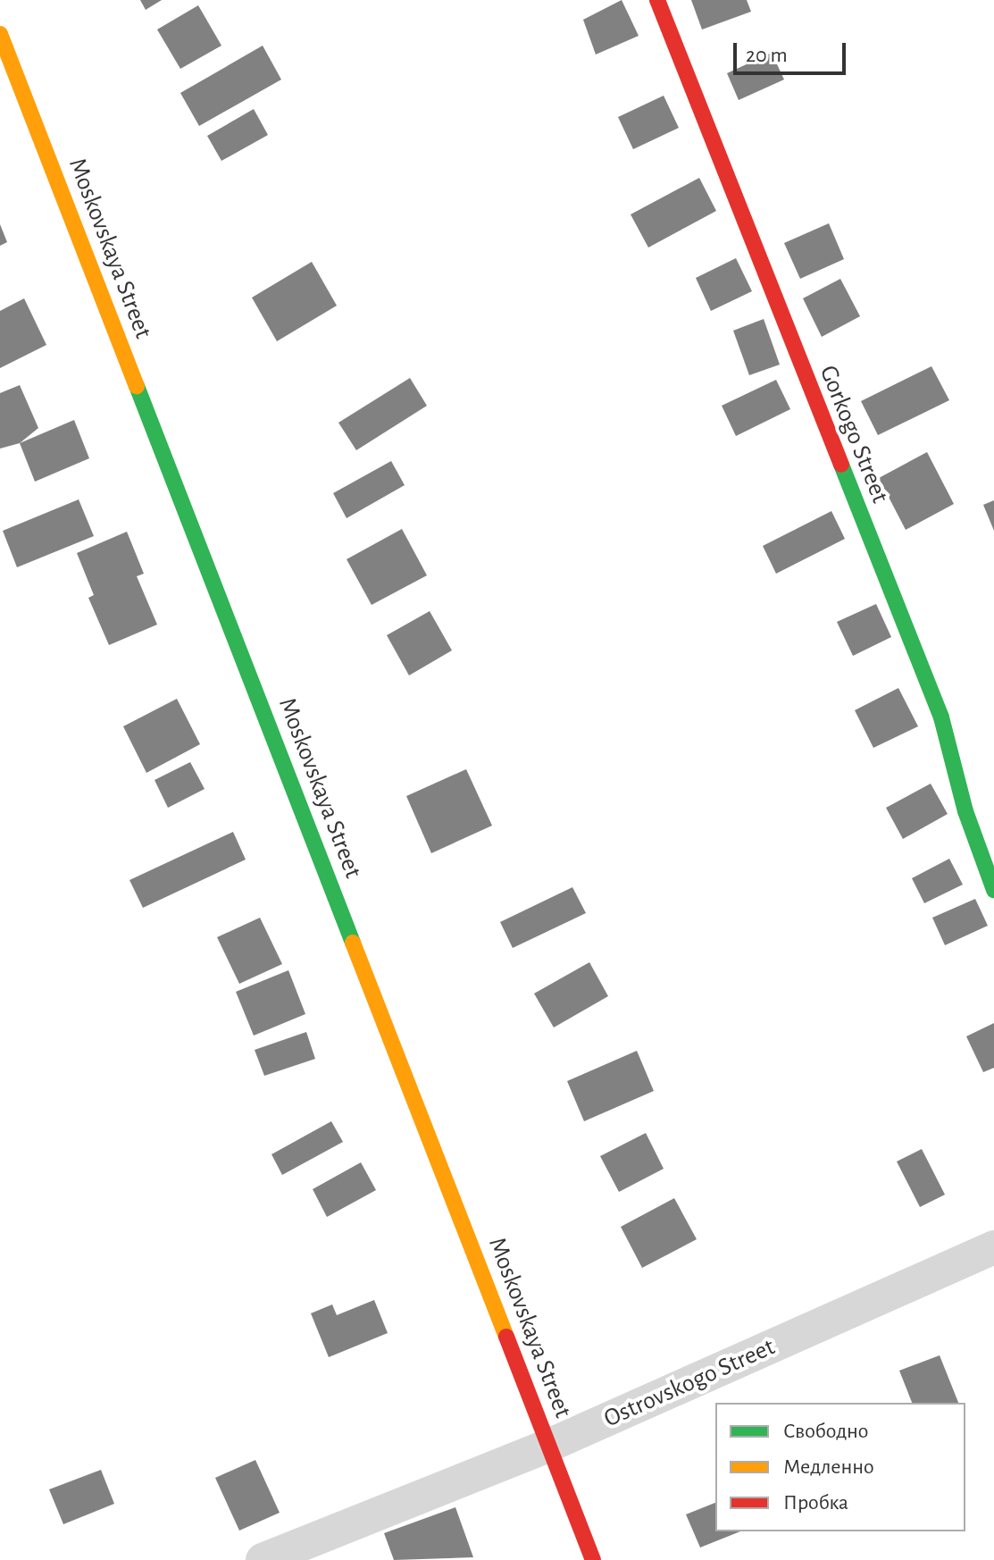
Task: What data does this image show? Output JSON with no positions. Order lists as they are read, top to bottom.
{
  "streets": {
    "street": ["Moskovskaya Street", "Gorkogo Street", "Ostrovskogo Street"]
  },
  "crossings": [
    ["Moskovskaya Street", "Ostrovskogo Street"]
  ],
  "legend": ["Свободно", "Медленно", "Пробка"],
  "scale_bar": "20 m"
}
